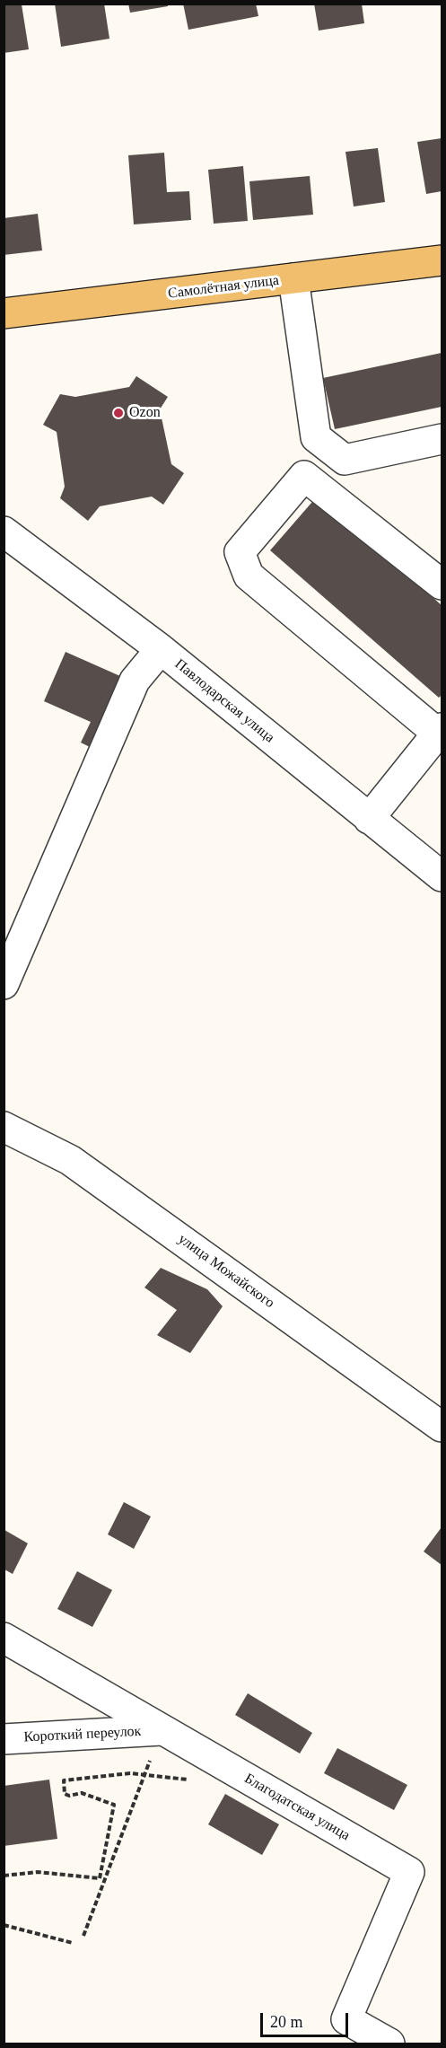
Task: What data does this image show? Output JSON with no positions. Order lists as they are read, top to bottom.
{
  "streets": {
    "main road": ["Самолётная улица"],
    "street": [
      "Павлодарская улица",
      "улица Можайского",
      "Короткий переулок",
      "Благодатская улица"
    ]
  },
  "crossings": [
    ["Короткий переулок", "Благодатская улица"]
  ],
  "places": ["Ozon"],
  "scale_bar": "20 m"
}
